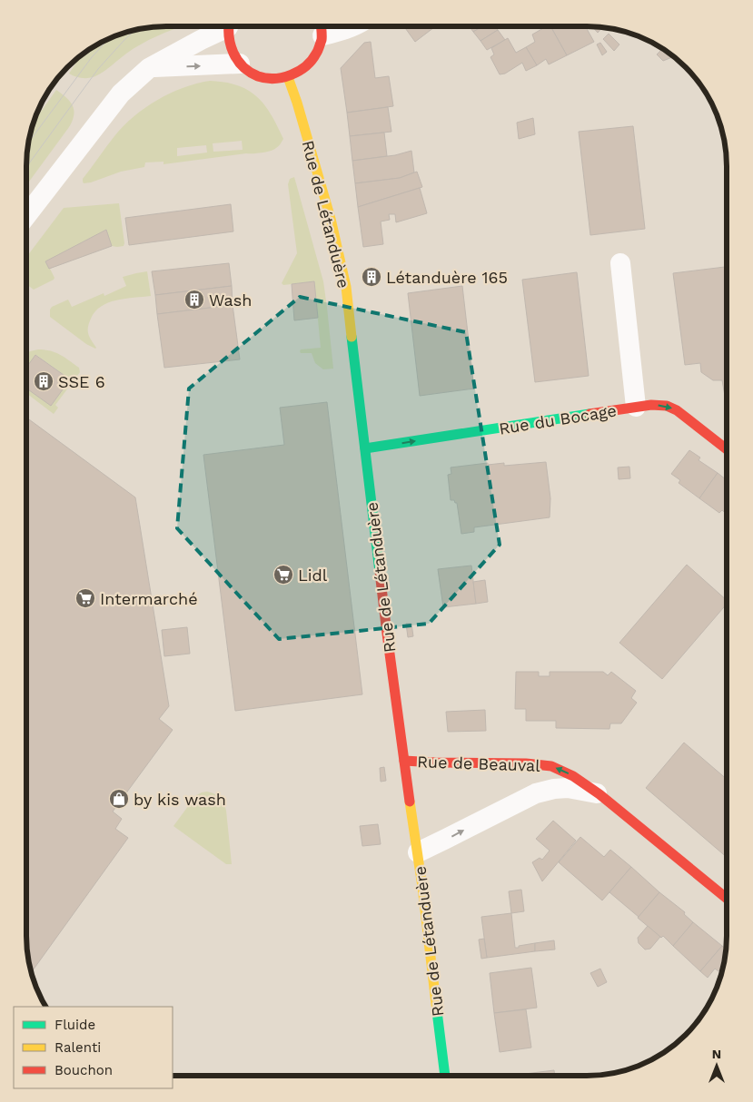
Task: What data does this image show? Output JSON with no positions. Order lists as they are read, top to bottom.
{
  "streets": {
    "street": ["Rue de Létanduère", "Rue du Bocage", "Rue de Beauval"]
  },
  "crossings": [
    ["Rue de Létanduère", "Rue du Bocage"],
    ["Rue de Létanduère", "Rue de Beauval"]
  ],
  "one_way": ["Rue du Bocage"],
  "places": {
    "building": ["Létanduère 165", "Wash", "SSE 6"],
    "supermarket": ["Lidl", "Intermarché"],
    "shop": ["by kis wash"]
  },
  "legend": ["Fluide", "Ralenti", "Bouchon"],
  "north": "top"
}
